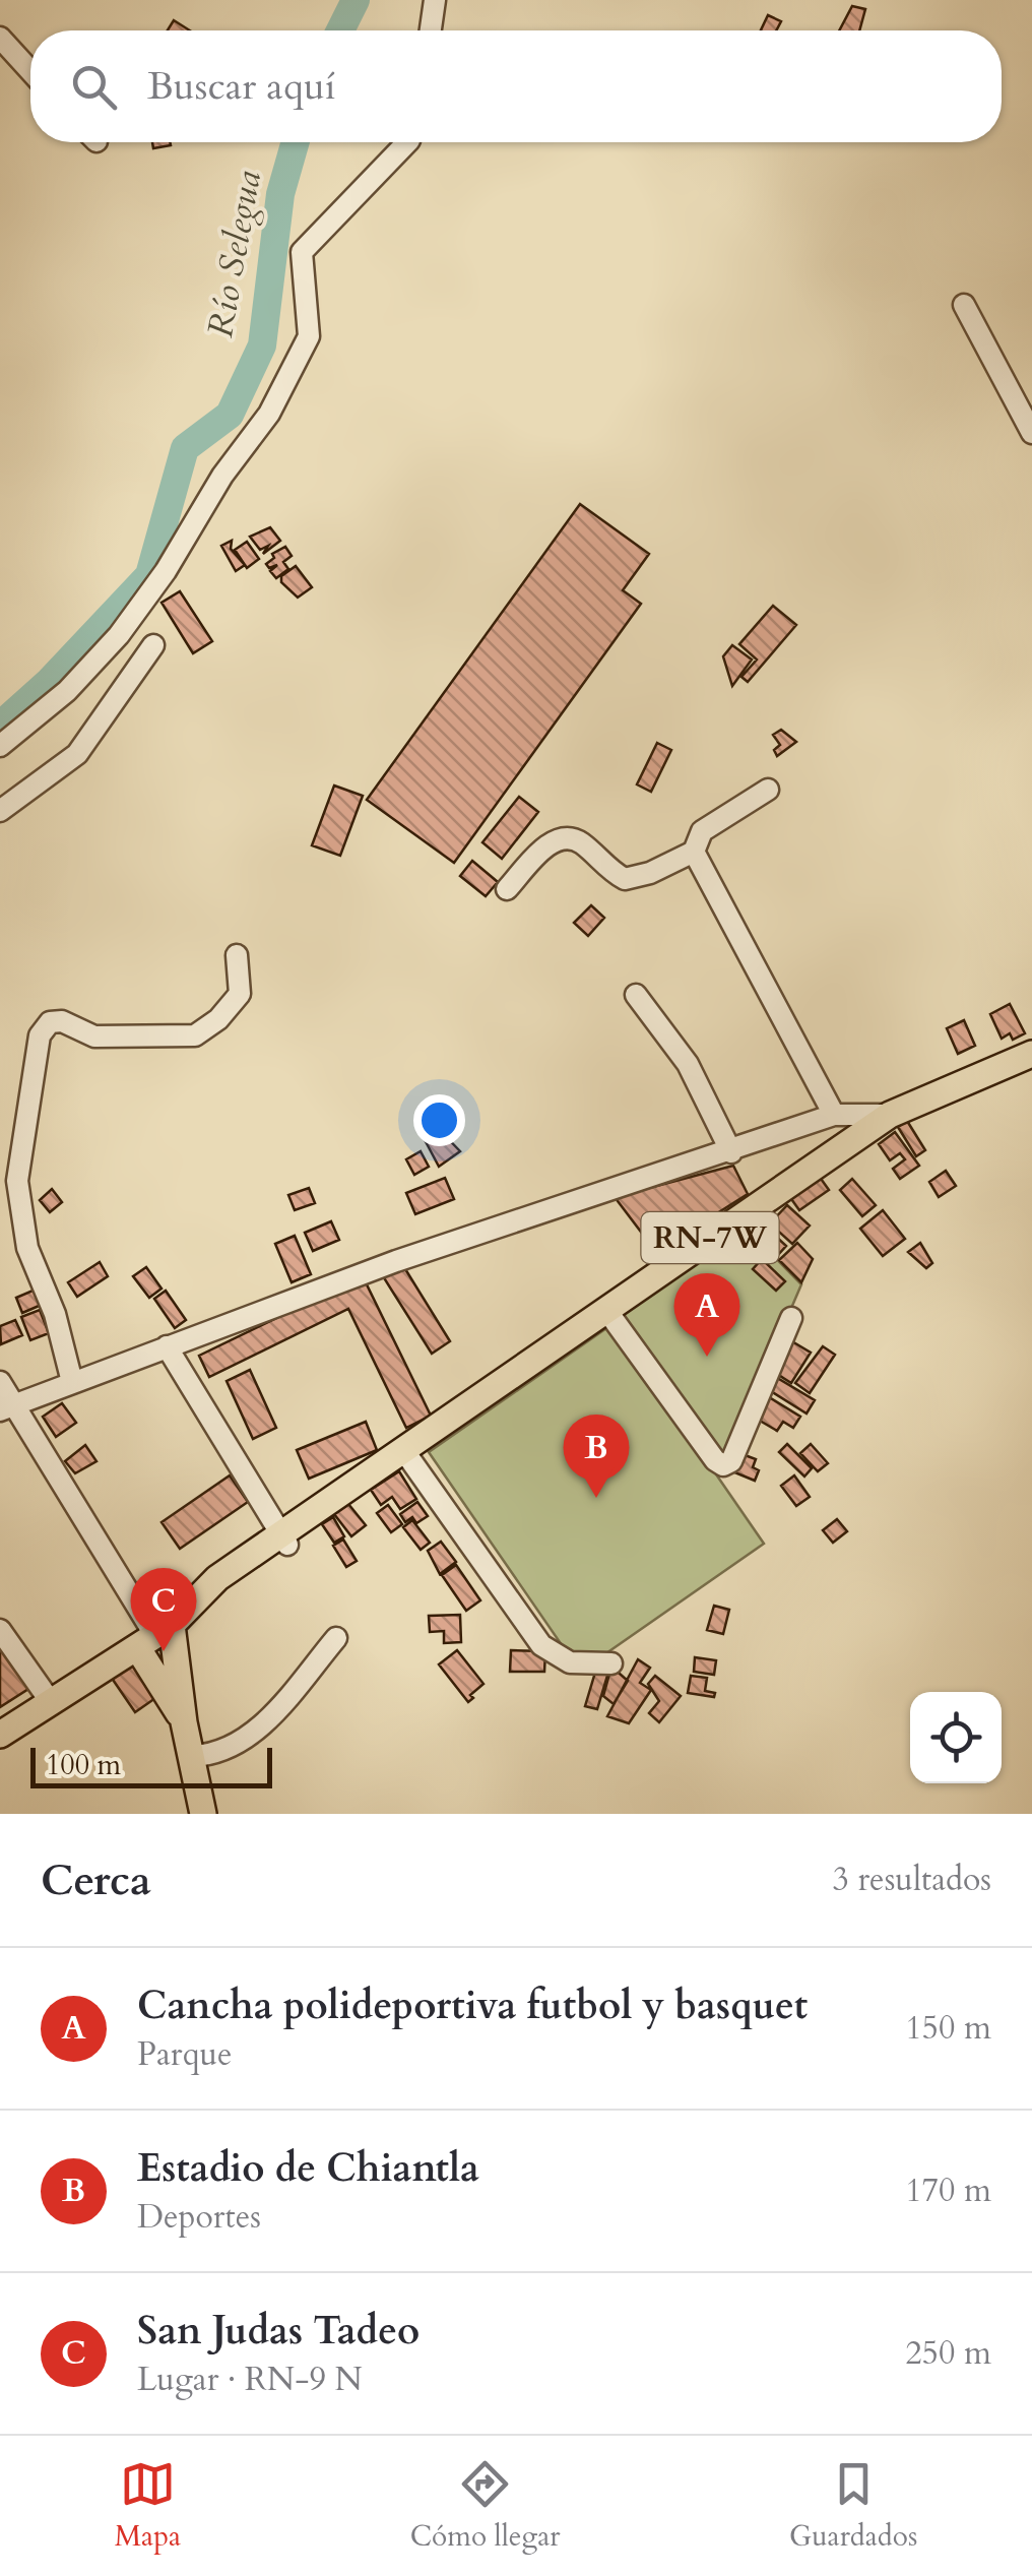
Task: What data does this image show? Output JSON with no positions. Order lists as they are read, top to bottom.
{
  "streets": {
    "main road": ["RN-7W"]
  },
  "water": ["Río Selegua"],
  "scale_bar": "100 m",
  "page": {
    "search": "Buscar aquí",
    "pins": ["A", "B", "C"],
    "scale": "100 m",
    "heading": ["Cerca", "3 resultados"],
    "list": [
      {
        "mark": "A",
        "name": "Cancha polideportiva futbol y basquet",
        "note": "Parque",
        "value": "150 m"
      },
      {
        "mark": "B",
        "name": "Estadio de Chiantla",
        "note": "Deportes",
        "value": "170 m"
      },
      {
        "mark": "C",
        "name": "San Judas Tadeo",
        "note": "Lugar · RN-9 N",
        "value": "250 m"
      }
    ],
    "nav": ["Mapa", "Cómo llegar", "Guardados"]
  }
}
